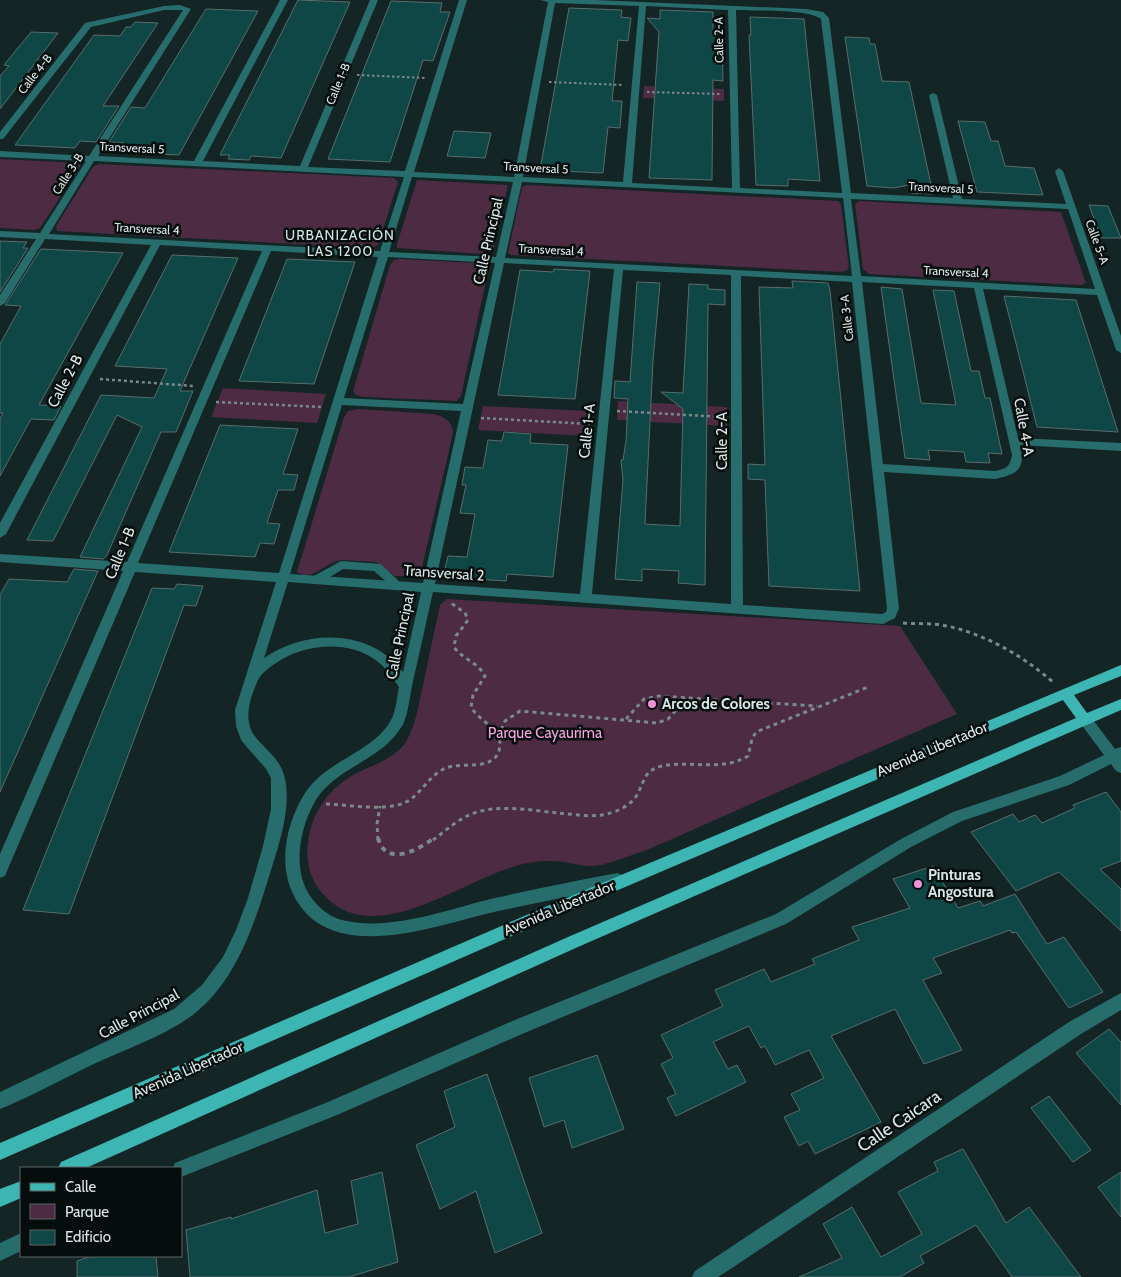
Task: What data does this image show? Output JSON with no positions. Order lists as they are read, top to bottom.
{
  "streets": {
    "main road": ["Avenida Libertador"],
    "street": [
      "Calle 2-A",
      "Calle 4-B",
      "Calle 1-B",
      "Transversal 5",
      "Calle 3-B",
      "Transversal 4",
      "Calle Principal",
      "Calle 5-A",
      "Calle 3-A",
      "Calle 2-B",
      "Calle 4-A",
      "Calle 1-A",
      "Transversal 2",
      "Calle Caicara"
    ]
  },
  "crossings": [
    ["Calle 2-A", "Transversal 5"],
    ["Calle 2-A", "Transversal 4"],
    ["Calle 2-A", "Calle 3-A"],
    ["Calle 2-A", "Transversal 2"],
    ["Calle 4-B", "Calle 3-B"],
    ["Calle 1-B", "Transversal 5"],
    ["Calle 1-B", "Transversal 4"],
    ["Calle 1-B", "Transversal 2"],
    ["Transversal 5", "Calle 3-B"],
    ["Transversal 5", "Calle Principal"],
    ["Transversal 5", "Calle 5-A"],
    ["Transversal 5", "Calle 3-A"],
    ["Calle 3-B", "Transversal 4"],
    ["Transversal 4", "Calle Principal"],
    ["Transversal 4", "Calle 5-A"],
    ["Transversal 4", "Calle 3-A"],
    ["Transversal 4", "Calle 2-B"],
    ["Transversal 4", "Calle 4-A"],
    ["Transversal 4", "Calle 1-A"],
    ["Calle Principal", "Transversal 2"],
    ["Calle Principal", "Avenida Libertador"],
    ["Calle 3-A", "Calle 4-A"],
    ["Calle 3-A", "Transversal 2"],
    ["Calle 1-A", "Transversal 2"]
  ],
  "districts": ["URBANIZACIÓN LAS 1200"],
  "parks": ["Parque Cayaurima"],
  "places": ["Arcos de Colores", "Pinturas Angostura"],
  "legend": ["Calle", "Parque", "Edificio"]
}
